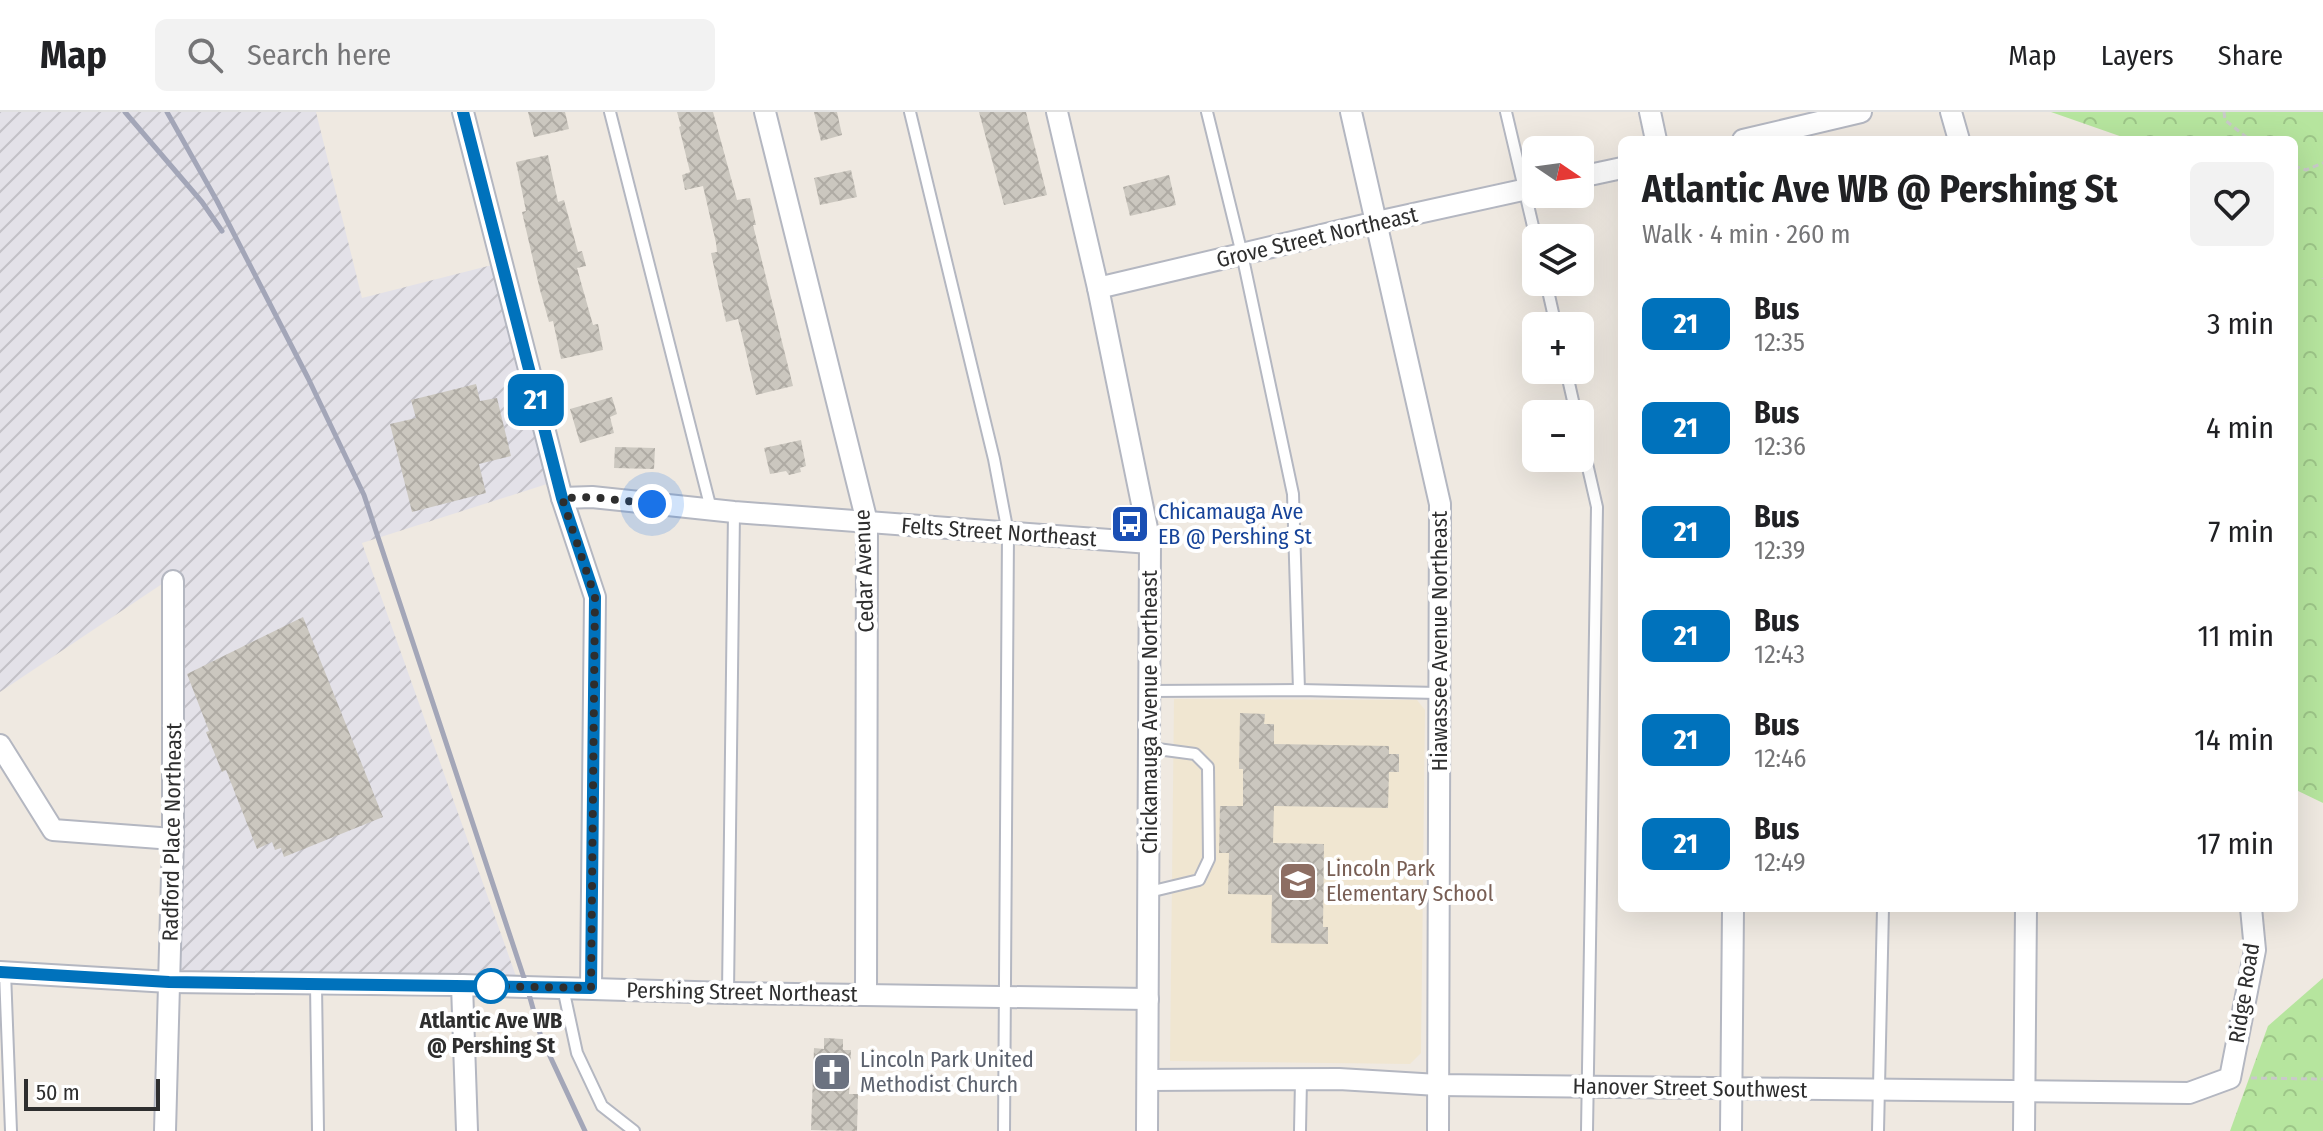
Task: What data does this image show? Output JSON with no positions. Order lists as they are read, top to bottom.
{
  "streets": {
    "street": [
      "Grove Street Northeast",
      "Felts Street Northeast",
      "Cedar Avenue",
      "Hiawassee Avenue Northeast",
      "Chickamauga Avenue Northeast",
      "Radford Place Northeast",
      "Pershing Street Northeast",
      "Ridge Road",
      "Hanover Street Southwest"
    ]
  },
  "crossings": [
    ["Grove Street Northeast", "Hiawassee Avenue Northeast"],
    ["Grove Street Northeast", "Chickamauga Avenue Northeast"],
    ["Felts Street Northeast", "Cedar Avenue"],
    ["Felts Street Northeast", "Chickamauga Avenue Northeast"],
    ["Cedar Avenue", "Pershing Street Northeast"],
    ["Hiawassee Avenue Northeast", "Hanover Street Southwest"],
    ["Chickamauga Avenue Northeast", "Pershing Street Northeast"],
    ["Chickamauga Avenue Northeast", "Hanover Street Southwest"],
    ["Radford Place Northeast", "Pershing Street Northeast"],
    ["Ridge Road", "Hanover Street Southwest"]
  ],
  "places": {
    "bus stop": ["Chicamauga Ave EB @ Pershing St"],
    "school or university": ["Lincoln Park Elementary School"],
    "other": ["Atlantic Ave WB @ Pershing St"],
    "church": ["Lincoln Park United Methodist Church"]
  },
  "lines": ["bus line 21"],
  "scale_bar": "50 m",
  "north": "right",
  "page": {
    "header": "Map",
    "search": "Search here",
    "nav": ["Map", "Layers", "Share"],
    "on_map": "21",
    "map_buttons": ["+", "−"],
    "heading": ["Atlantic Ave WB @ Pershing St", "Walk · 4 min · 260 m"],
    "list": [
      {
        "mark": "21",
        "name": "Bus",
        "note": "12:35",
        "value": "3 min"
      },
      {
        "mark": "21",
        "name": "Bus",
        "note": "12:36",
        "value": "4 min"
      },
      {
        "mark": "21",
        "name": "Bus",
        "note": "12:39",
        "value": "7 min"
      },
      {
        "mark": "21",
        "name": "Bus",
        "note": "12:43",
        "value": "11 min"
      },
      {
        "mark": "21",
        "name": "Bus",
        "note": "12:46",
        "value": "14 min"
      },
      {
        "mark": "21",
        "name": "Bus",
        "note": "12:49",
        "value": "17 min"
      }
    ],
    "scale": "50 m"
  }
}
